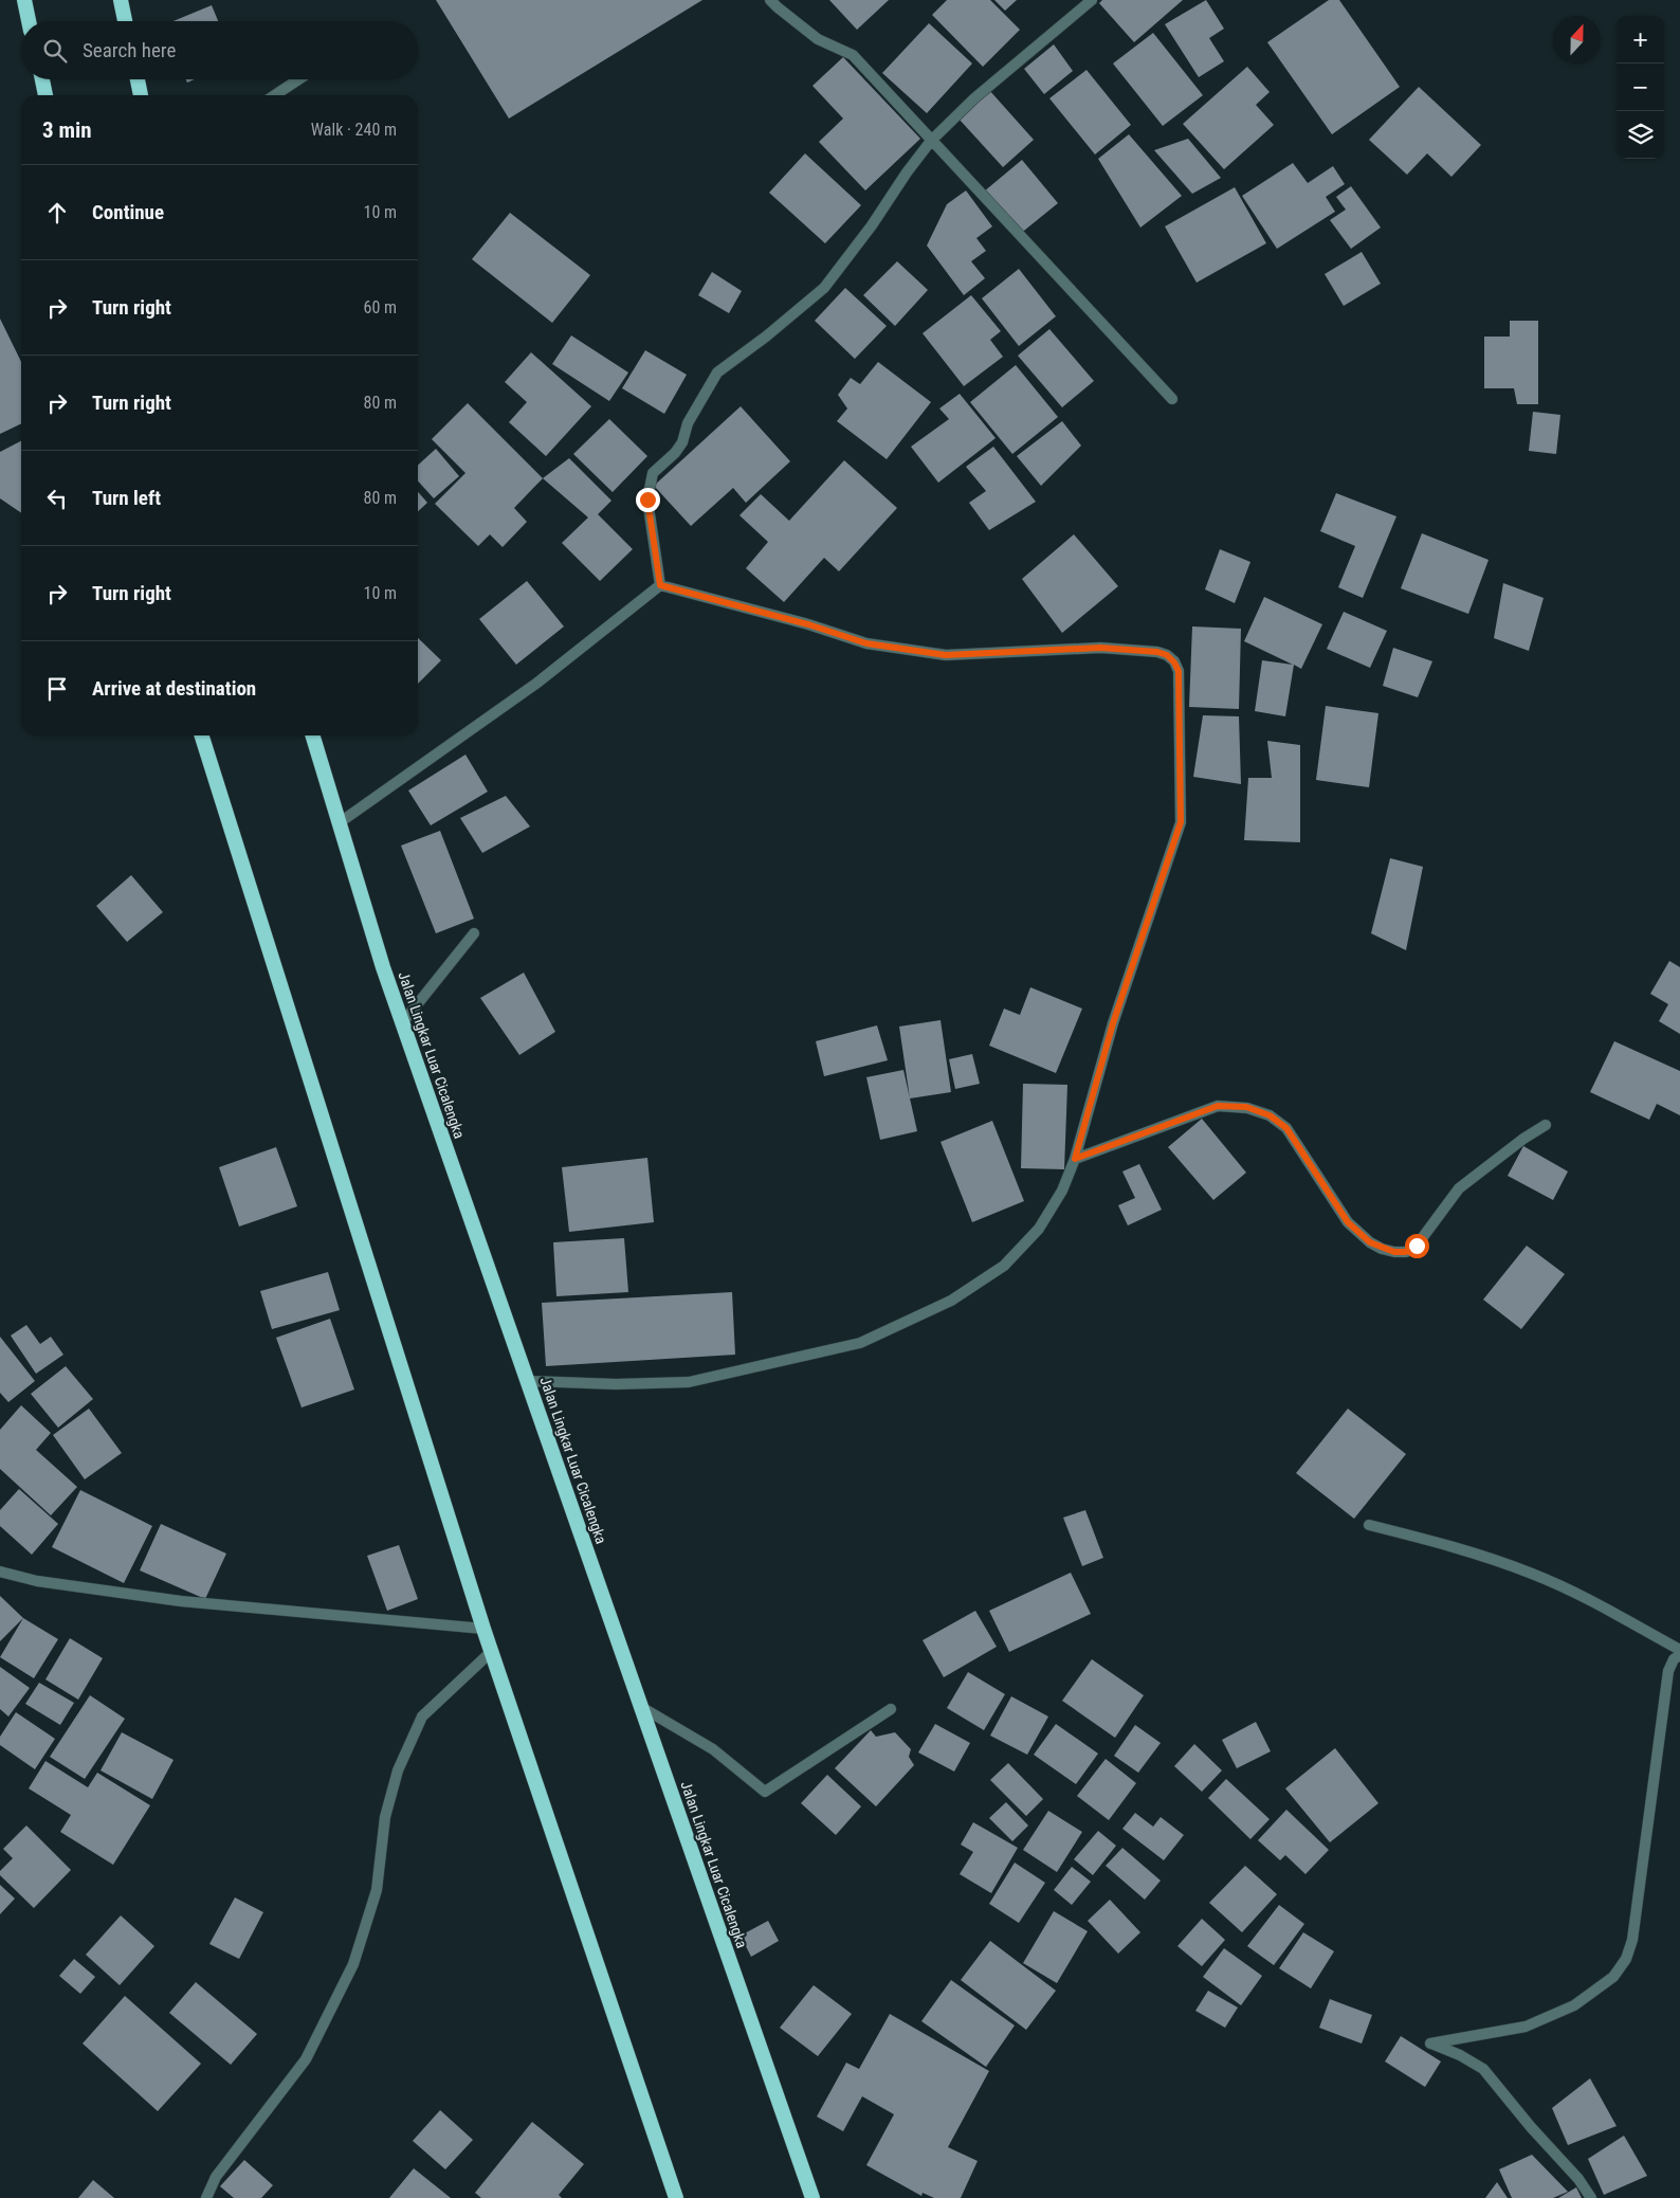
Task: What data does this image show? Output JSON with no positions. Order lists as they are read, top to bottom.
{
  "streets": {
    "highway": ["Jalan Lingkar Luar Cicalengka"]
  },
  "north": "top",
  "page": {
    "map_buttons": ["+", "−"],
    "search": "Search here",
    "heading": ["3 min", "Walk · 240 m"],
    "list": [
      ["Continue", "10 m"],
      ["Turn right", "60 m"],
      ["Turn right", "80 m"],
      ["Turn left", "80 m"],
      ["Turn right", "10 m"],
      "Arrive at destination"
    ]
  }
}
